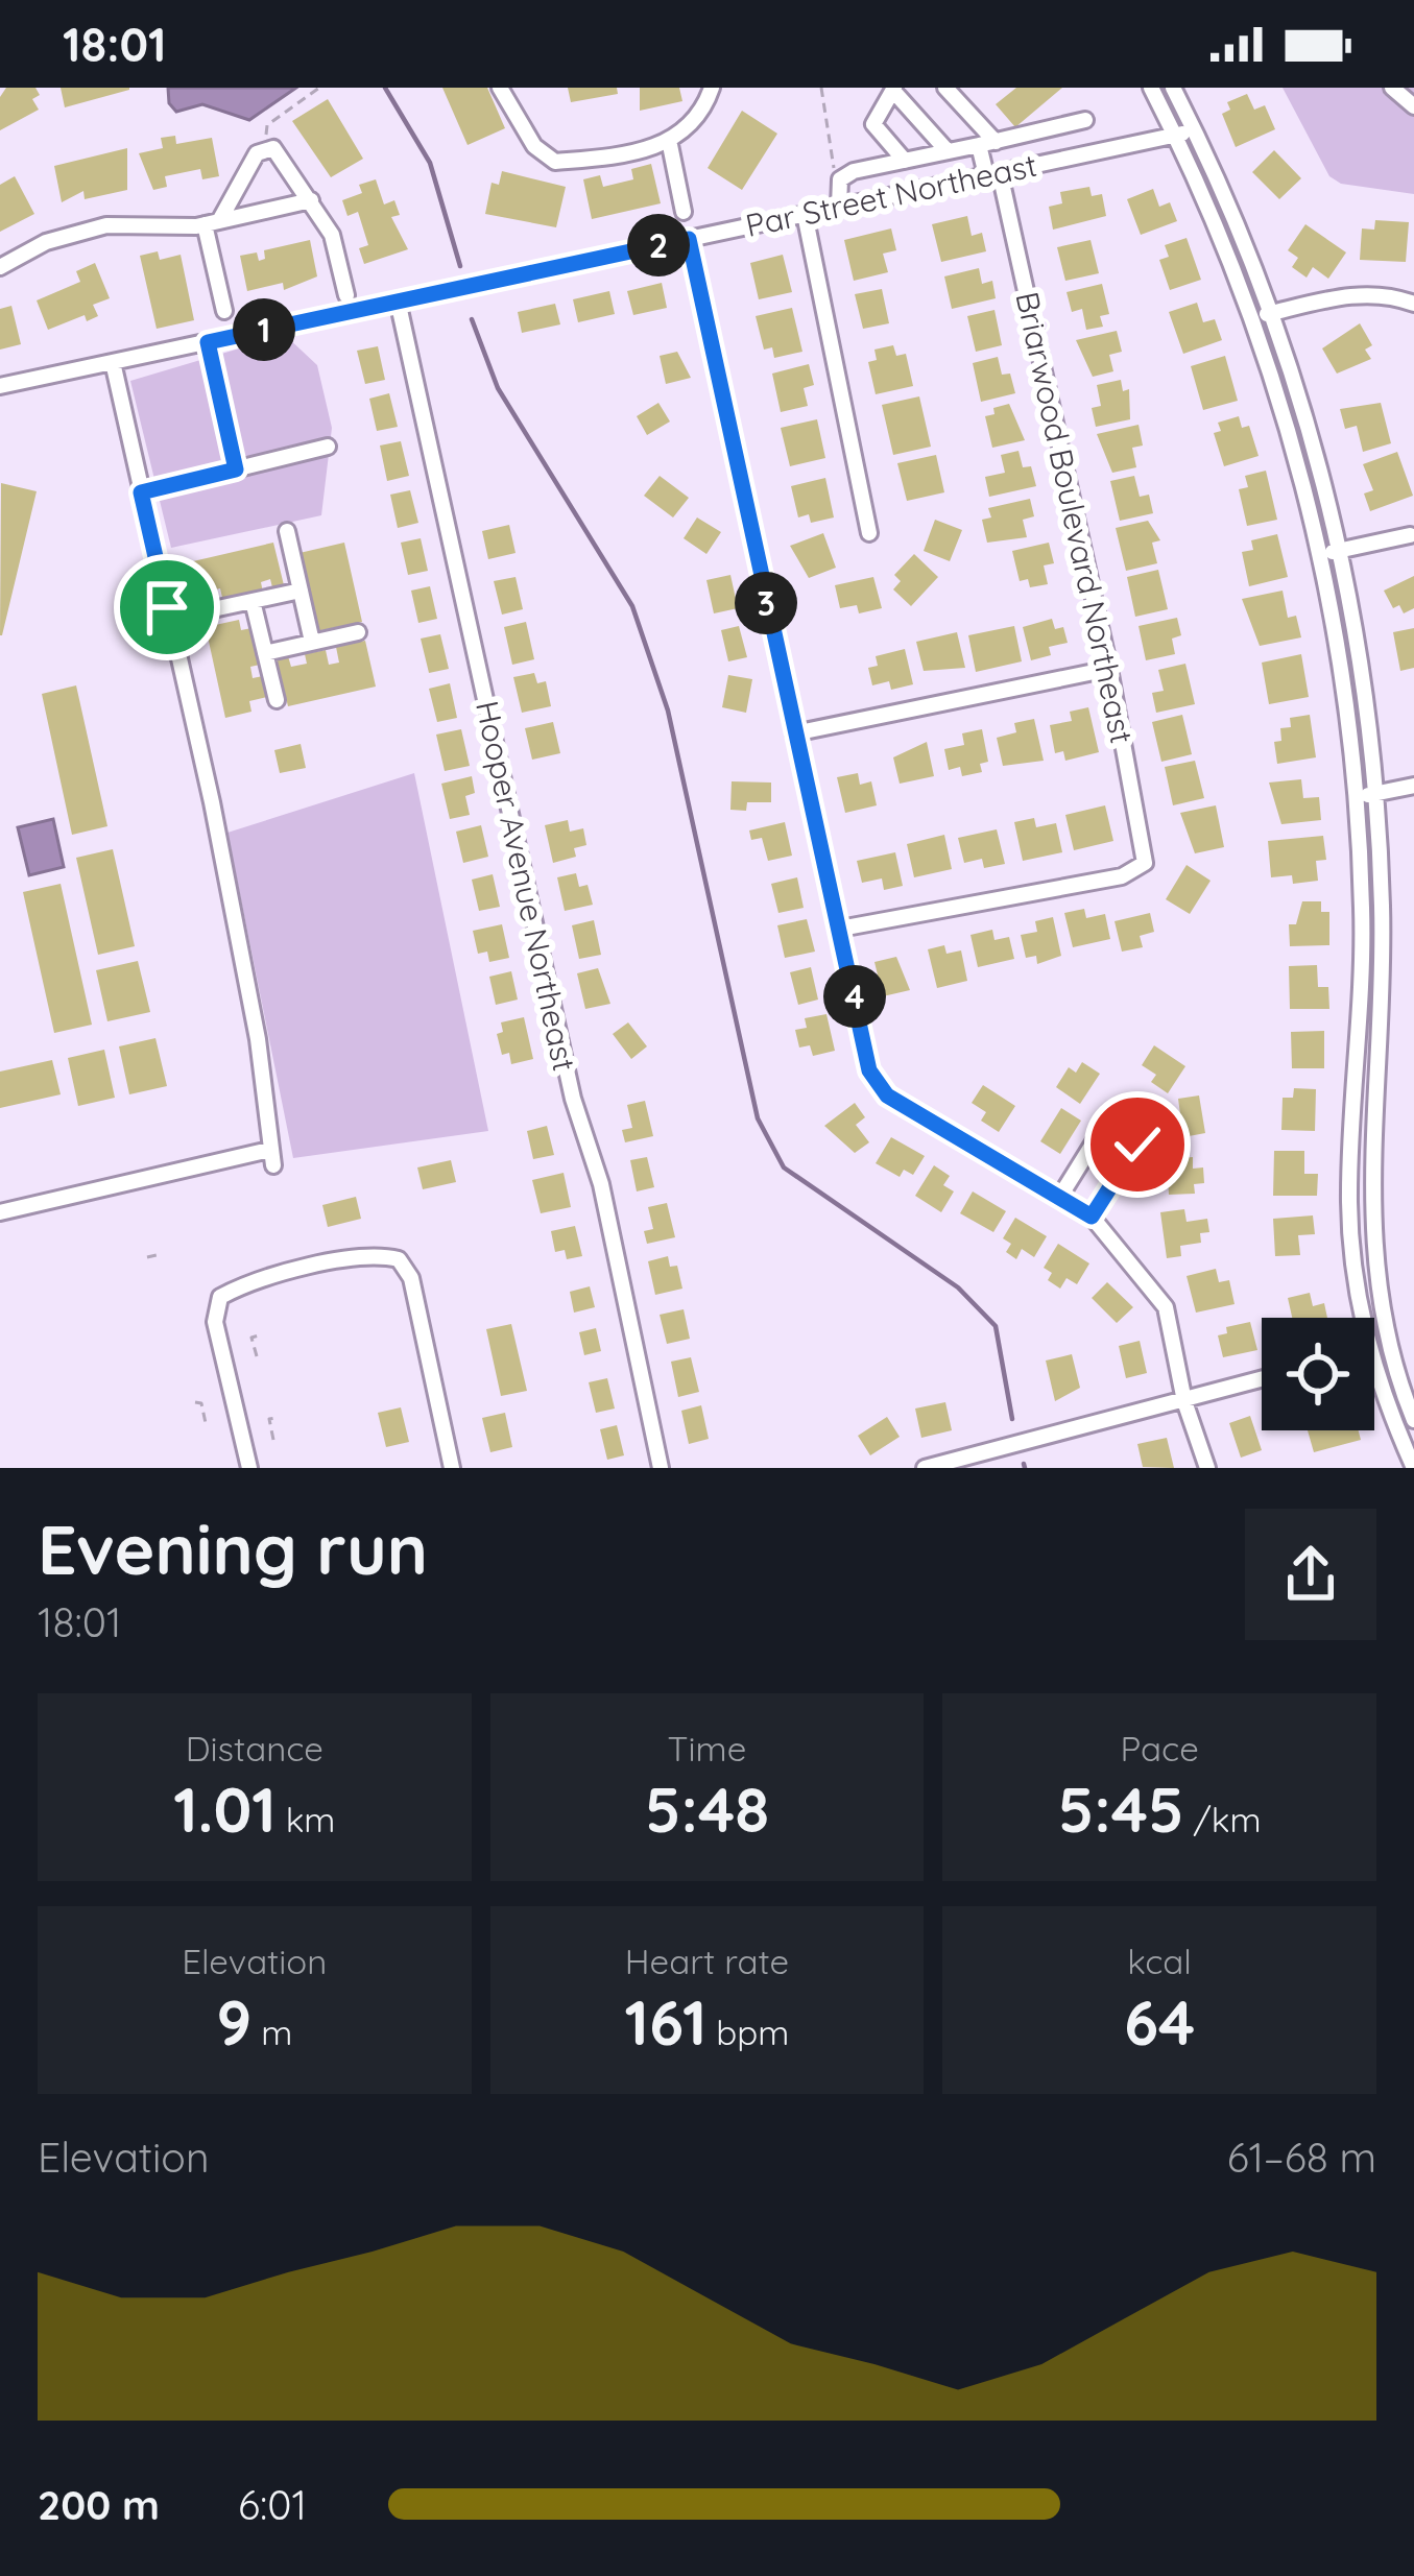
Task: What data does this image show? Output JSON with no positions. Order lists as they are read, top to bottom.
{
  "streets": {
    "street": ["Par Street Northeast", "Briarwood Boulevard Northeast", "Hooper Avenue Northeast"]
  },
  "crossings": [
    ["Par Street Northeast", "Briarwood Boulevard Northeast"],
    ["Par Street Northeast", "Hooper Avenue Northeast"]
  ],
  "page": {
    "status": "18:01",
    "pins": [
      "2",
      "1",
      "3",
      "4"
    ],
    "heading": ["Evening run", "18:01"],
    "stats": [
      ["Distance", "1.01 km"],
      ["Time", "5:48"],
      ["Pace", "5:45 /km"],
      ["Elevation", "9 m"],
      ["Heart rate", "161 bpm"],
      ["kcal", "64"]
    ],
    "chart": ["Elevation", "61–68 m"],
    "list": [
      {
        "name": "200 m",
        "note": "6:01"
      }
    ]
  }
}
